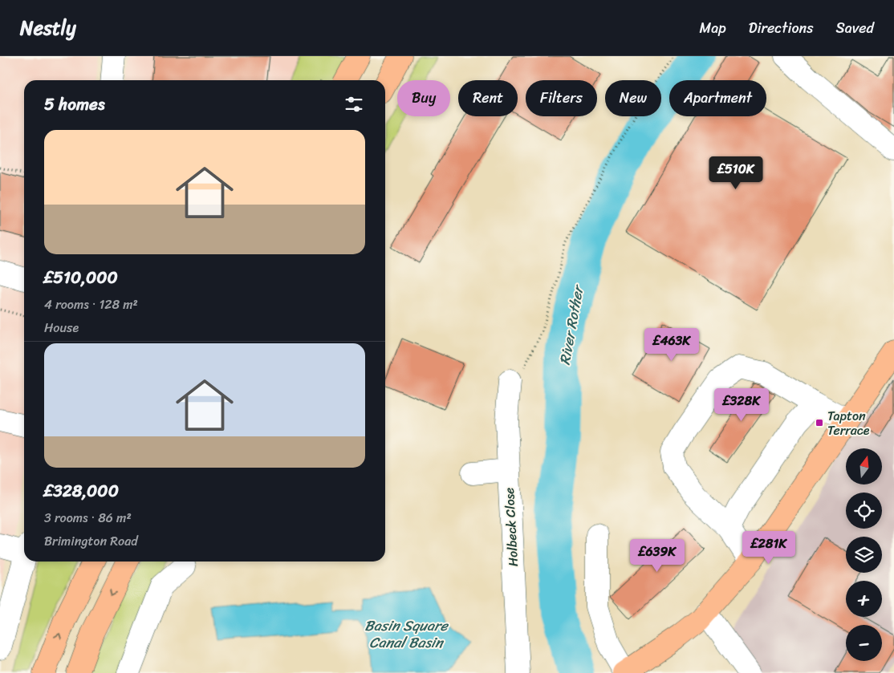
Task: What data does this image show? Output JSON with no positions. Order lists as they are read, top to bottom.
{
  "streets": {
    "street": ["Holbeck Close"]
  },
  "water": ["River Rother", "Basin Square Canal Basin"],
  "places": {
    "transit": ["Tapton Terrace"]
  },
  "north": "top",
  "page": {
    "header": "Nestly",
    "nav": ["Map", "Directions", "Saved"],
    "chip": [
      "Buy",
      "Rent",
      "Filters",
      "New",
      "Apartment"
    ],
    "heading": "5 homes",
    "list": [
      {
        "name": "£510,000",
        "note": "4 rooms · 128 m² · House"
      },
      {
        "name": "£328,000",
        "note": "3 rooms · 86 m² · Brimington Road"
      }
    ],
    "price": [
      "£510K",
      "£463K",
      "£328K",
      "£281K",
      "£639K"
    ],
    "map_buttons": ["+", "−"]
  }
}
